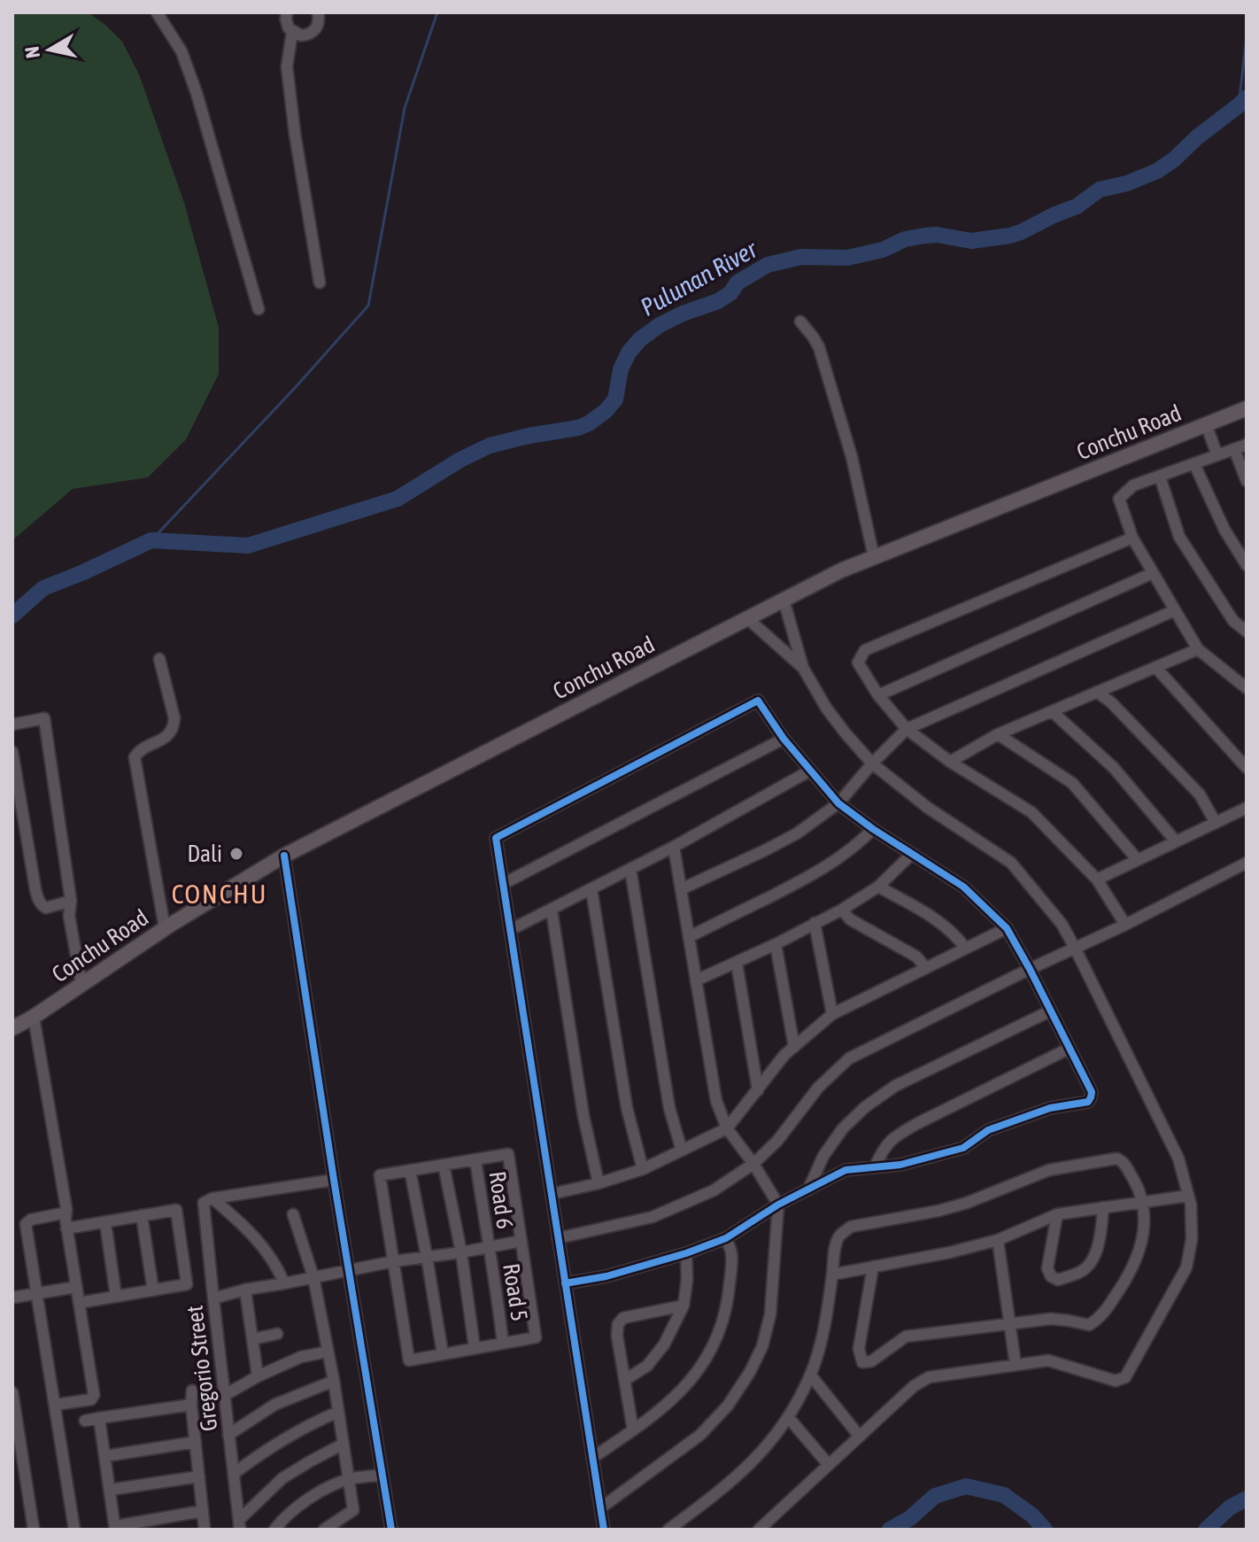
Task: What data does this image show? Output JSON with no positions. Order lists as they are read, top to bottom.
{
  "streets": {
    "main road": ["Conchu Road"],
    "street": ["Road 6", "Road 5", "Gregorio Street"]
  },
  "crossings": [
    ["Road 6", "Road 5"]
  ],
  "districts": ["CONCHU"],
  "water": ["Pulunan River"],
  "places": ["Dali"],
  "north": "left"
}
